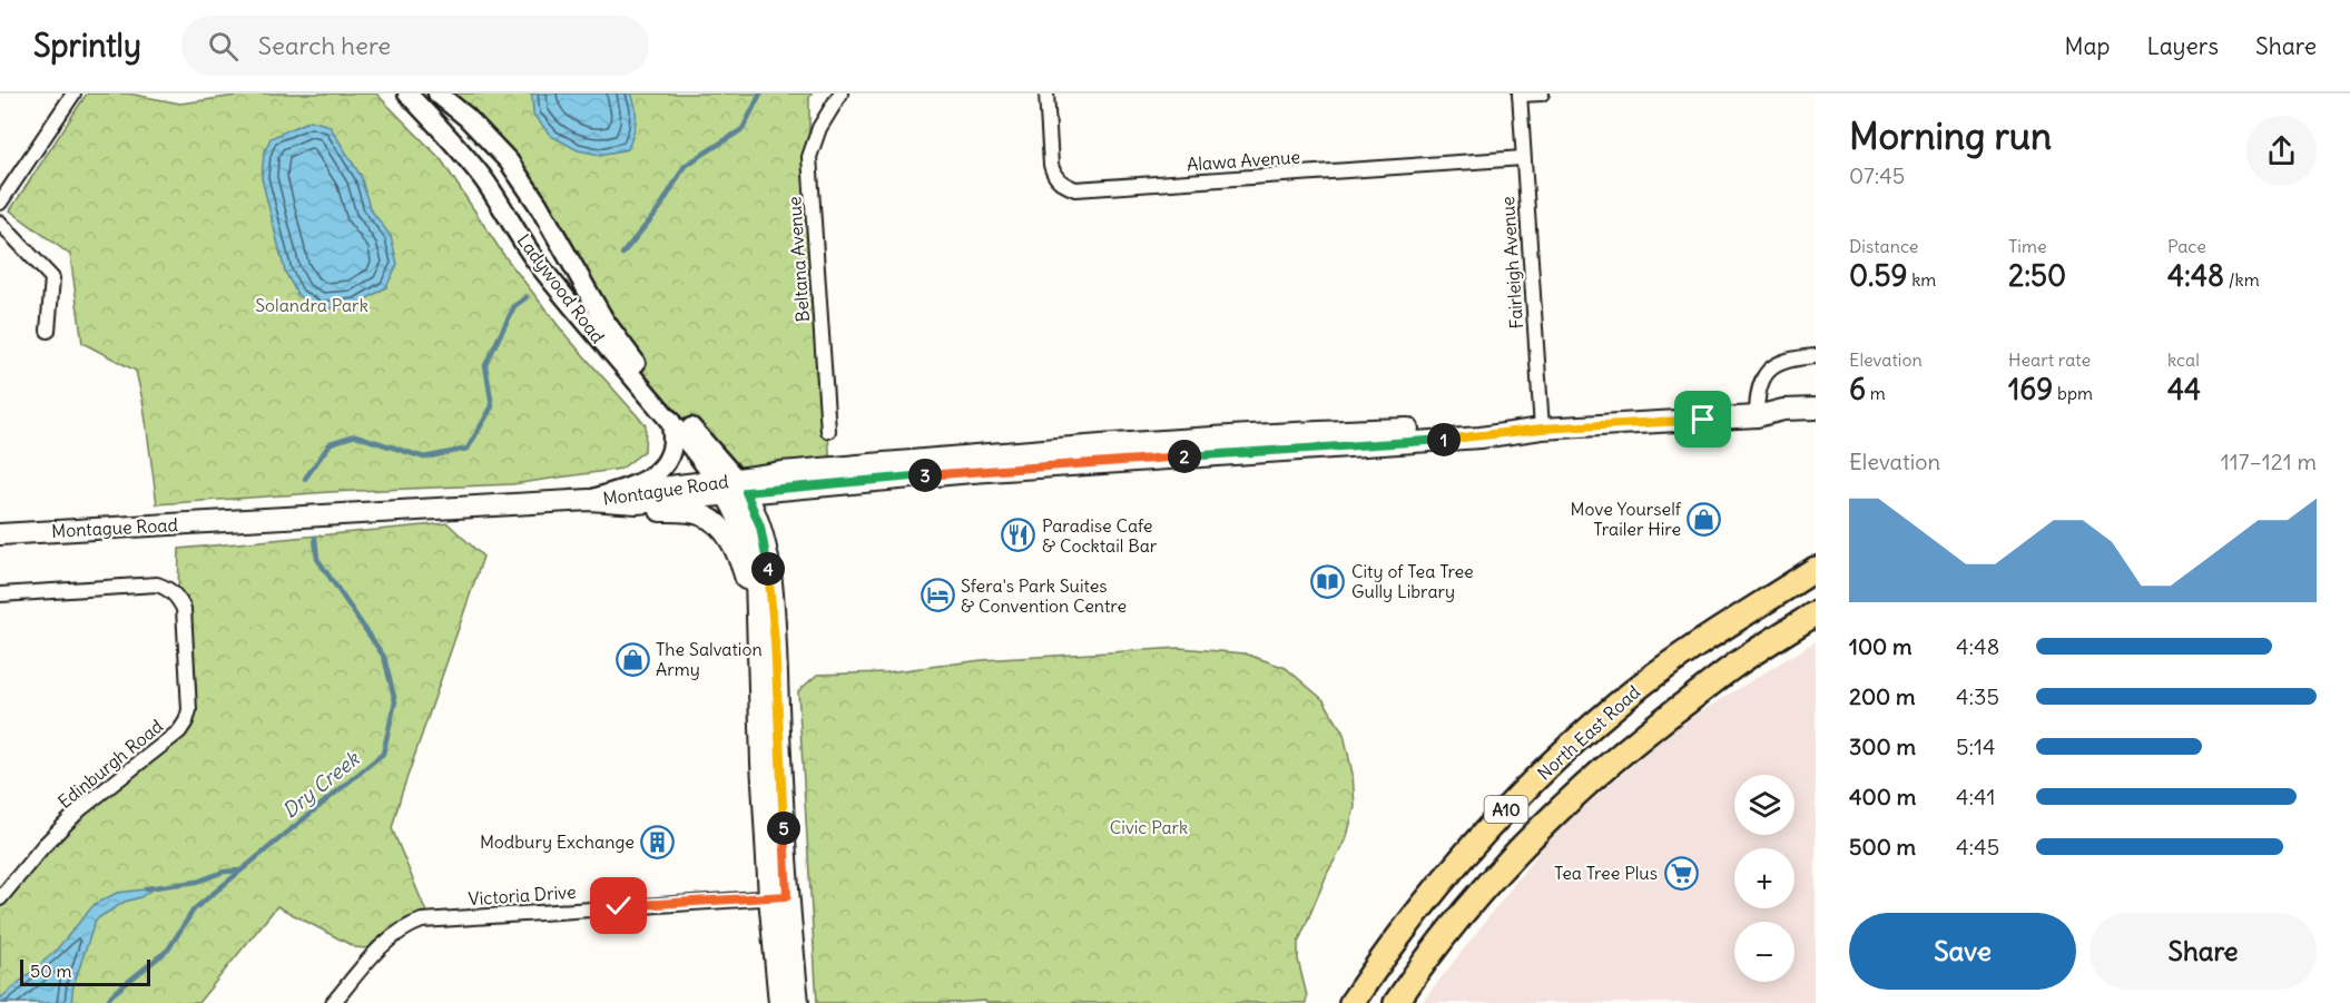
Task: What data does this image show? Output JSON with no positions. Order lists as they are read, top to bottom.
{
  "streets": {
    "highway": ["North East Road", "A10"],
    "main road": ["Montague Road"],
    "street": [
      "Alawa Avenue",
      "Beltana Avenue",
      "Fairleigh Avenue",
      "Ladywood Road",
      "Edinburgh Road",
      "Victoria Drive"
    ]
  },
  "crossings": [
    ["Alawa Avenue", "Fairleigh Avenue"],
    ["Fairleigh Avenue", "Montague Road"],
    ["Ladywood Road", "Montague Road"]
  ],
  "water": ["Dry Creek"],
  "parks": ["Solandra Park", "Civic Park"],
  "places": {
    "shop": ["Move Yourself Trailer Hire", "The Salvation Army"],
    "restaurant": ["Paradise Cafe & Cocktail Bar"],
    "library": ["City of Tea Tree Gully Library"],
    "hotel": ["Sfera's Park Suites & Convention Centre"],
    "building": ["Modbury Exchange"],
    "supermarket": ["Tea Tree Plus"]
  },
  "scale_bar": "50 m",
  "page": {
    "header": "Sprintly",
    "search": "Search here",
    "nav": ["Map", "Layers", "Share"],
    "heading": ["Morning run", "07:45"],
    "stats": [
      ["Distance", "0.59 km"],
      ["Time", "2:50"],
      ["Pace", "4:48 /km"],
      ["Elevation", "6 m"],
      ["Heart rate", "169 bpm"],
      ["kcal", "44"]
    ],
    "pins": [
      "1",
      "2",
      "3",
      "4",
      "5"
    ],
    "chart": ["Elevation", "117–121 m"],
    "list": [
      {
        "name": "100 m",
        "note": "4:48"
      },
      {
        "name": "200 m",
        "note": "4:35"
      },
      {
        "name": "300 m",
        "note": "5:14"
      },
      {
        "name": "400 m",
        "note": "4:41"
      },
      {
        "name": "500 m",
        "note": "4:45"
      }
    ],
    "map_buttons": ["+", "−"],
    "buttons": ["Save", "Share"],
    "scale": "50 m"
  }
}
